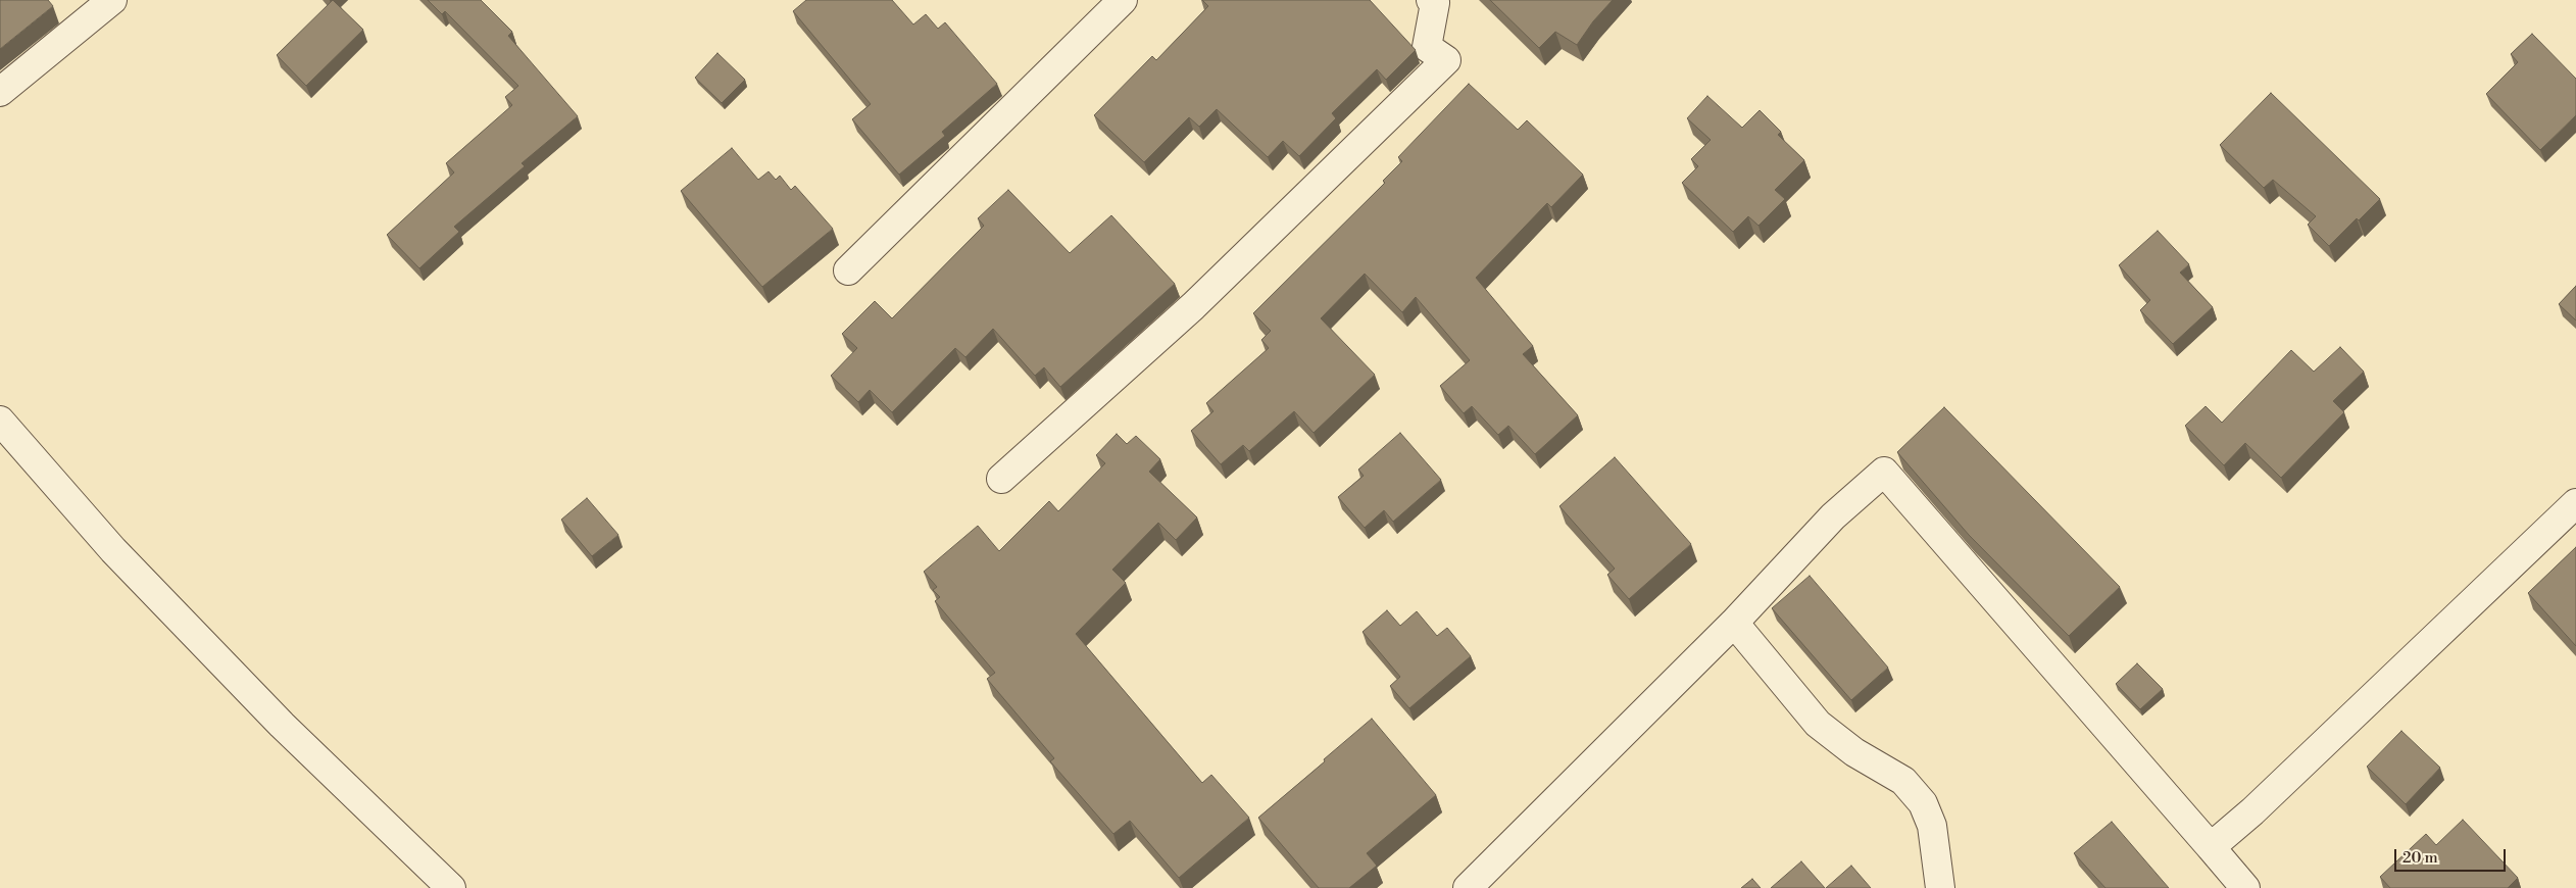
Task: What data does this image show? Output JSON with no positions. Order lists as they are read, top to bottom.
{
  "scale_bar": "20 m"
}
